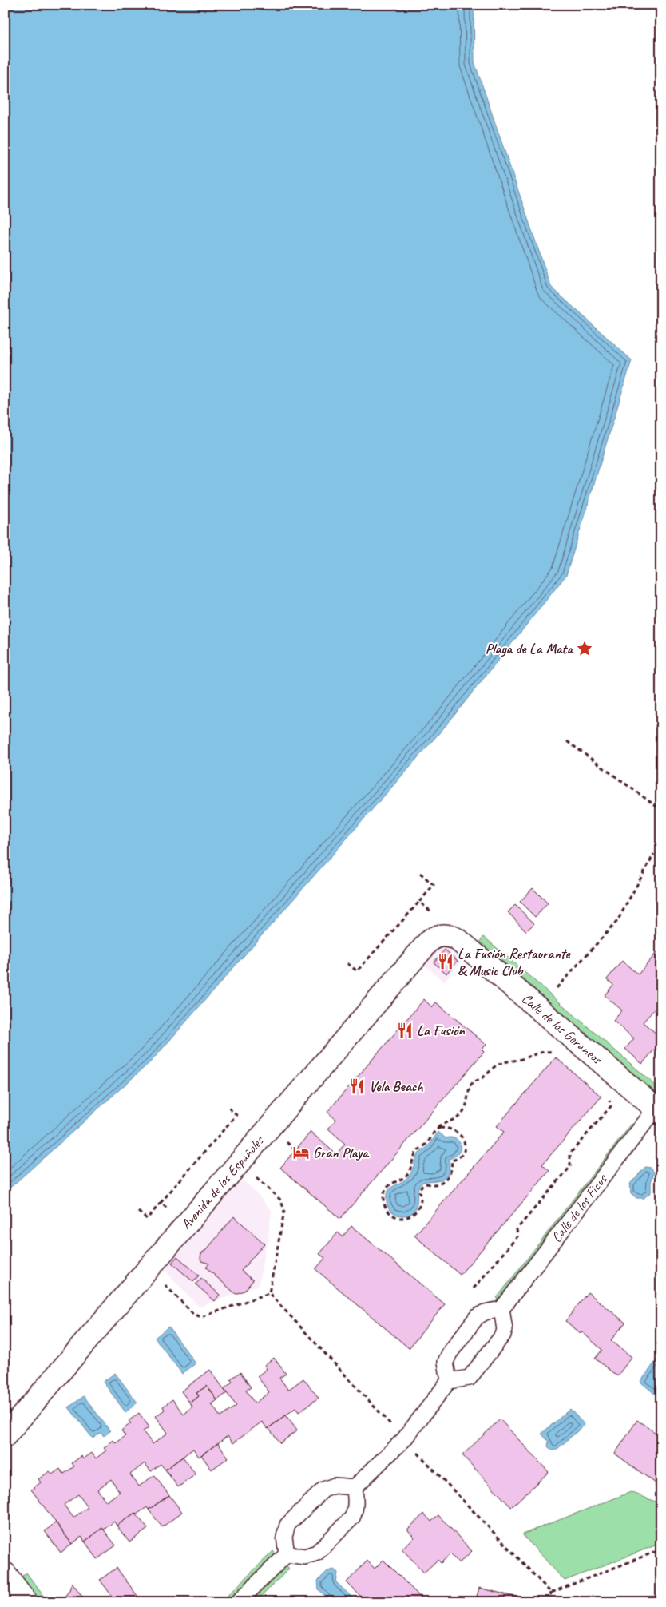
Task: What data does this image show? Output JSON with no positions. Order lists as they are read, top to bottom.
{
  "streets": {
    "street": ["Calle de los Geraneos", "Avenida de los Españoles"],
    "lane": ["Calle de los Ficus"]
  },
  "crossings": [
    ["Calle de los Geraneos", "Avenida de los Españoles"],
    ["Calle de los Geraneos", "Calle de los Ficus"]
  ],
  "places": {
    "place": ["Playa de La Mata"],
    "restaurant": ["La Fusión Restaurante & Music Club", "La Fusión", "Vela Beach"],
    "hotel": ["Gran Playa"]
  }
}
